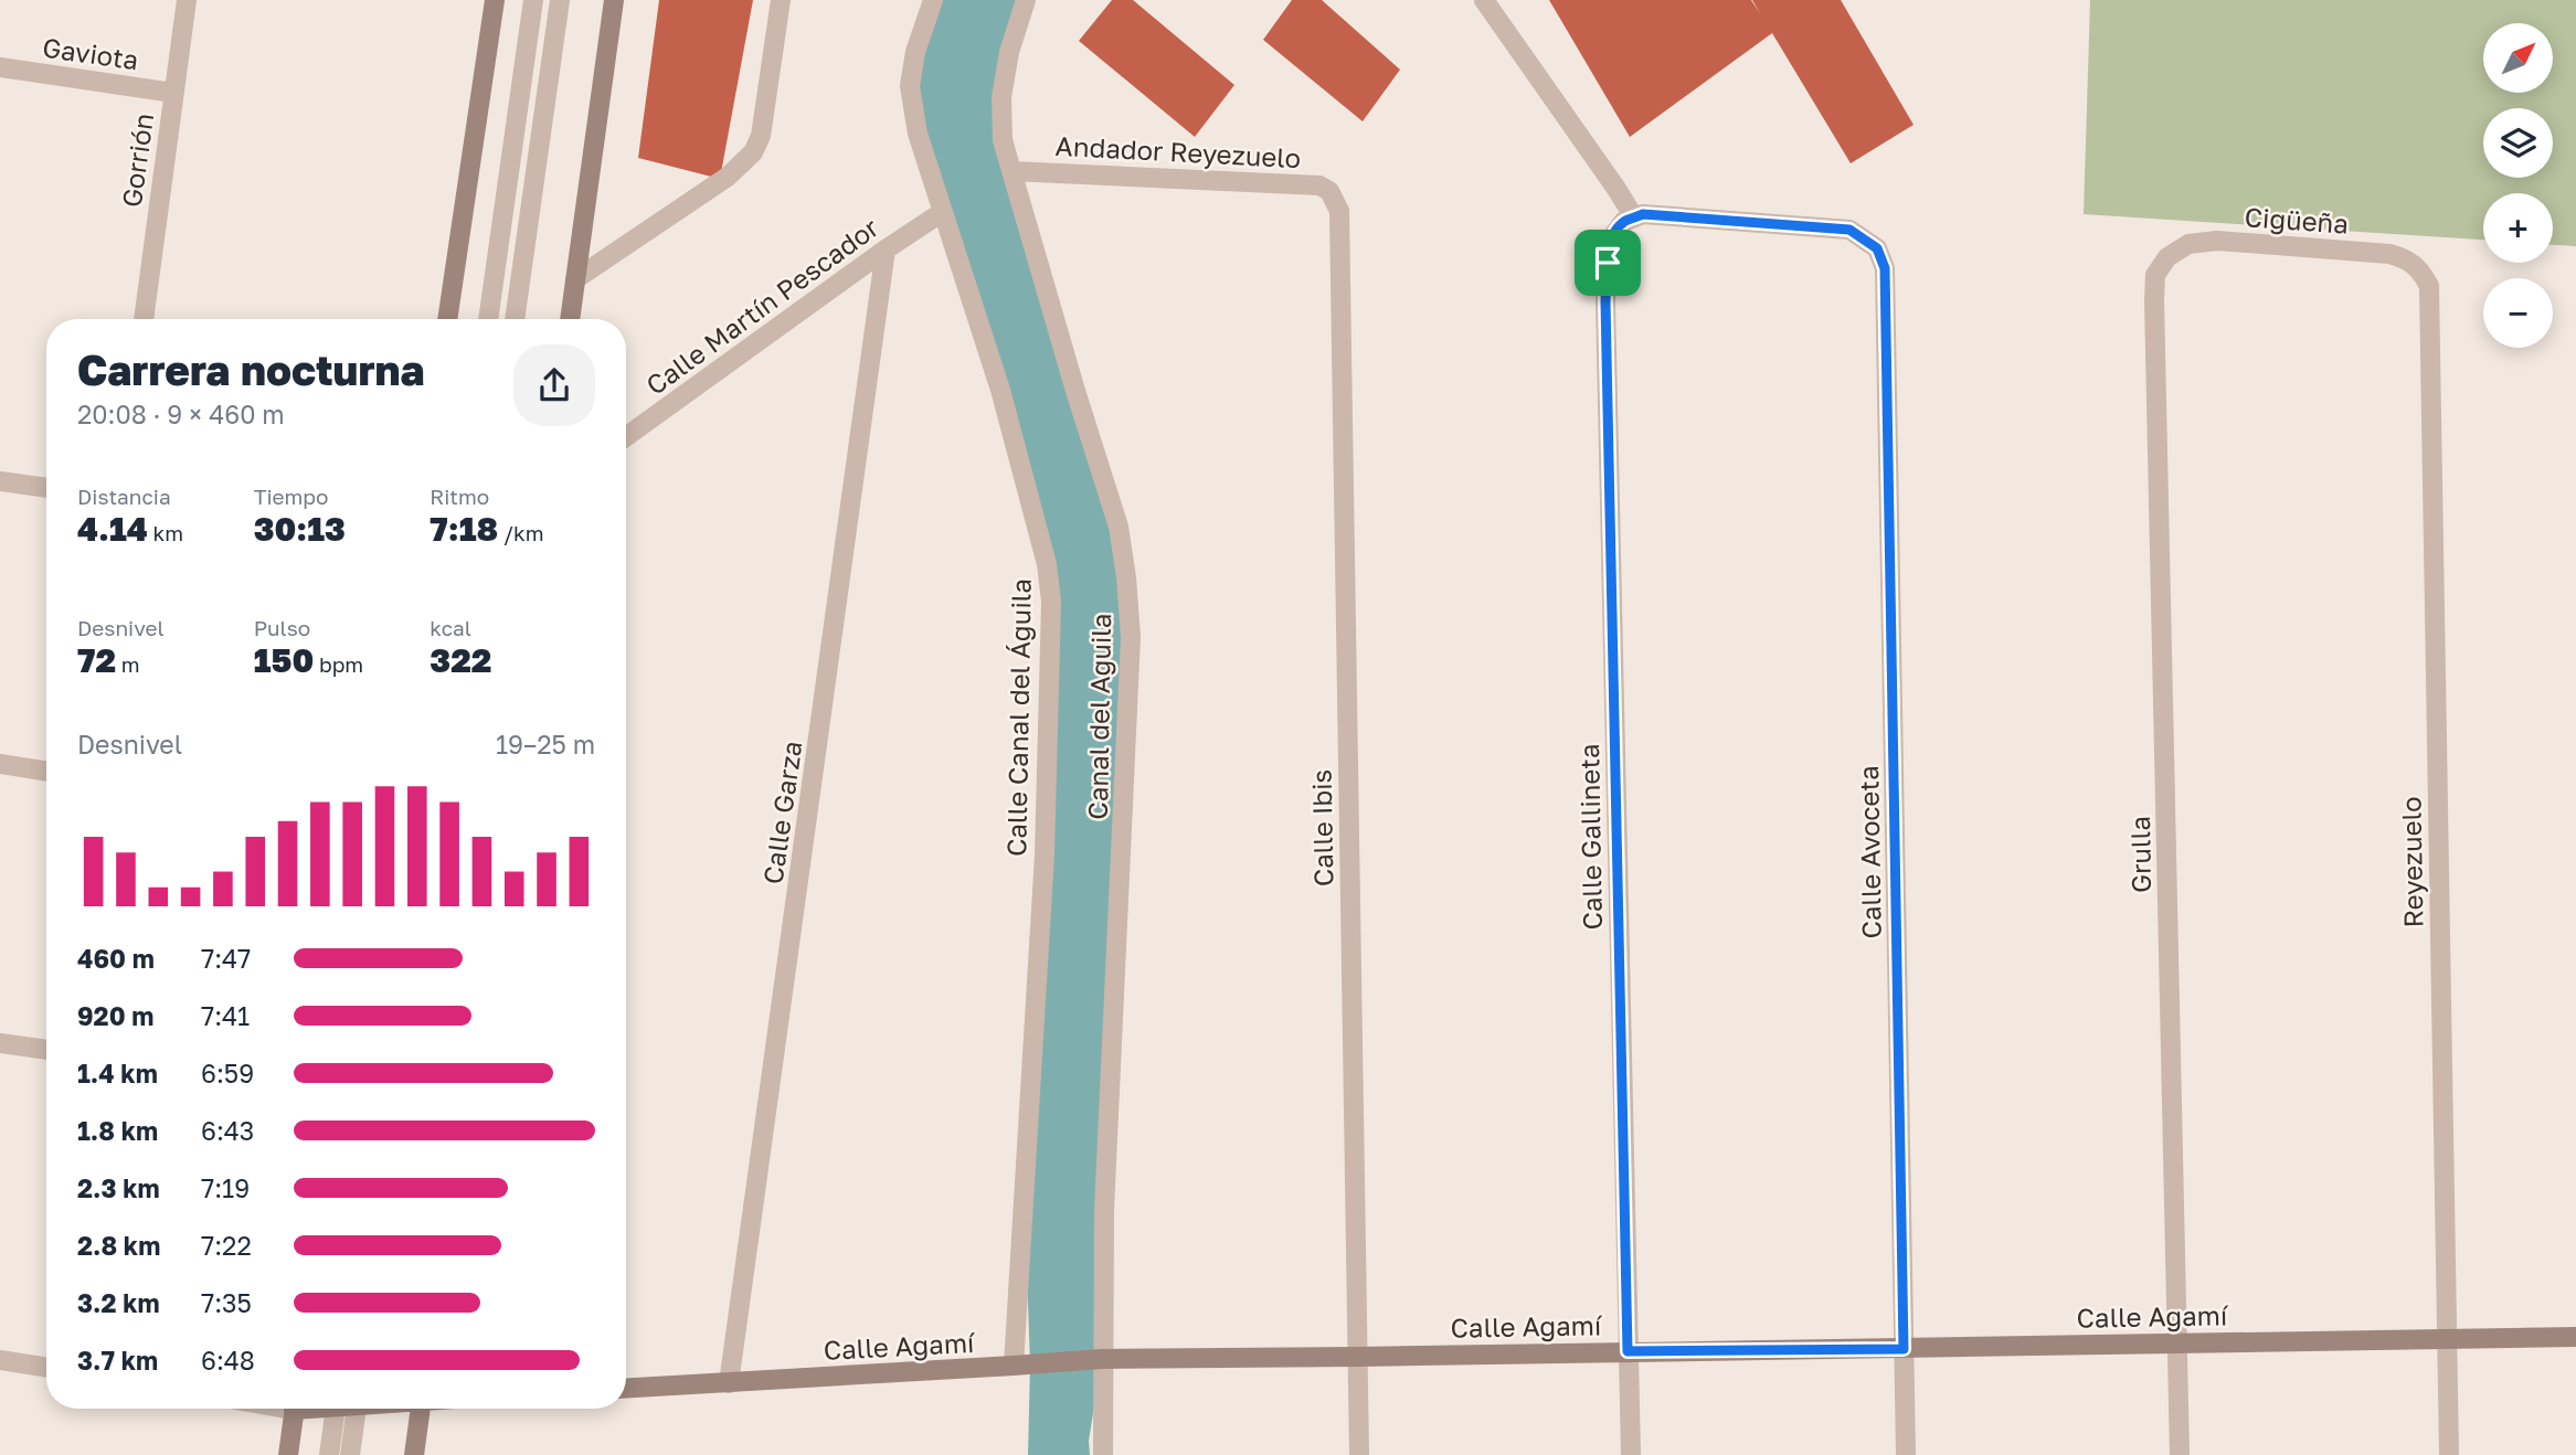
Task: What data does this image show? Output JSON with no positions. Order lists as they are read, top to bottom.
{
  "streets": {
    "street": [
      "Gaviota",
      "Andador Reyezuelo",
      "Gorrión",
      "Cigüeña",
      "Calle Martín Pescador",
      "Canal del Aguila",
      "Calle Canal del Águila",
      "Calle Garza",
      "Calle Ibis",
      "Calle Gallineta",
      "Calle Avoceta",
      "Grulla",
      "Reyezuelo",
      "Calle Agamí"
    ]
  },
  "crossings": [
    ["Gaviota", "Gorrión"],
    ["Andador Reyezuelo", "Canal del Aguila"],
    ["Andador Reyezuelo", "Calle Ibis"],
    ["Cigüeña", "Grulla"],
    ["Cigüeña", "Reyezuelo"],
    ["Calle Martín Pescador", "Calle Canal del Águila"],
    ["Calle Martín Pescador", "Calle Garza"],
    ["Canal del Aguila", "Calle Agamí"],
    ["Calle Canal del Águila", "Calle Agamí"],
    ["Calle Garza", "Calle Agamí"],
    ["Calle Ibis", "Calle Agamí"],
    ["Calle Gallineta", "Calle Avoceta"],
    ["Calle Gallineta", "Calle Agamí"],
    ["Calle Avoceta", "Calle Agamí"],
    ["Grulla", "Calle Agamí"],
    ["Reyezuelo", "Calle Agamí"]
  ],
  "north": "top right",
  "page": {
    "map_buttons": ["+", "−"],
    "heading": ["Carrera nocturna", "20:08 · 9 × 460 m"],
    "stats": [
      ["Distancia", "4.14 km"],
      ["Tiempo", "30:13"],
      ["Ritmo", "7:18 /km"],
      ["Desnivel", "72 m"],
      ["Pulso", "150 bpm"],
      ["kcal", "322"]
    ],
    "chart": ["Desnivel", "19–25 m"],
    "list": [
      {
        "name": "460 m",
        "note": "7:47"
      },
      {
        "name": "920 m",
        "note": "7:41"
      },
      {
        "name": "1.4 km",
        "note": "6:59"
      },
      {
        "name": "1.8 km",
        "note": "6:43"
      },
      {
        "name": "2.3 km",
        "note": "7:19"
      },
      {
        "name": "2.8 km",
        "note": "7:22"
      },
      {
        "name": "3.2 km",
        "note": "7:35"
      },
      {
        "name": "3.7 km",
        "note": "6:48"
      }
    ]
  }
}
